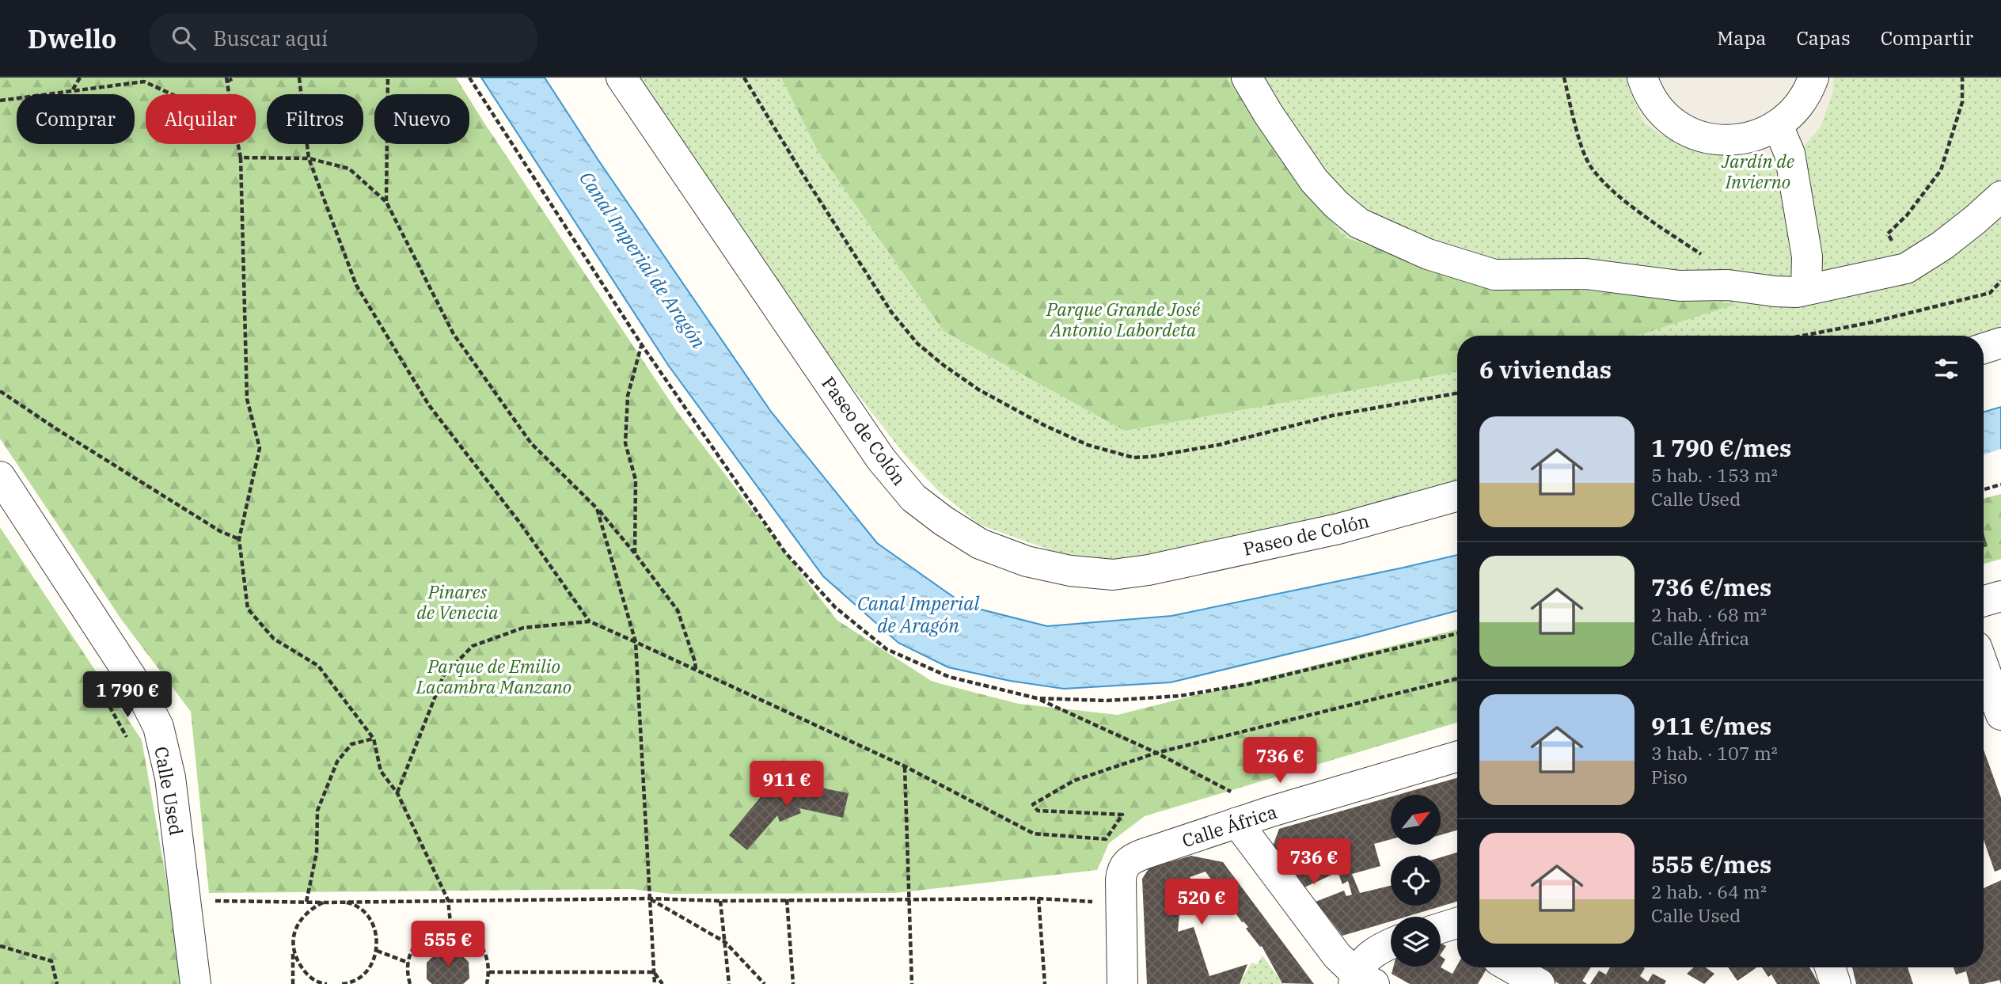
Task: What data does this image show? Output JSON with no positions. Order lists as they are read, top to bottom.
{
  "streets": {
    "street": ["Paseo de Colón", "Calle Used", "Calle África"]
  },
  "water": ["Canal Imperial de Aragón"],
  "parks": [
    "Jardín de Invierno",
    "Parque Grande José Antonio Labordeta",
    "Pinares de Venecia",
    "Parque de Emilio Lacambra Manzano"
  ],
  "north": "top right",
  "page": {
    "header": "Dwello",
    "search": "Buscar aquí",
    "nav": ["Mapa", "Capas", "Compartir"],
    "chip": [
      "Comprar",
      "Alquilar",
      "Filtros",
      "Nuevo"
    ],
    "heading": "6 viviendas",
    "list": [
      {
        "name": "1 790 €/mes",
        "note": "5 hab. · 153 m² · Calle Used"
      },
      {
        "name": "736 €/mes",
        "note": "2 hab. · 68 m² · Calle África"
      },
      {
        "name": "911 €/mes",
        "note": "3 hab. · 107 m² · Piso"
      },
      {
        "name": "555 €/mes",
        "note": "2 hab. · 64 m² · Calle Used"
      }
    ],
    "price": [
      "1 790 €",
      "736 €",
      "911 €",
      "736 €",
      "520 €",
      "555 €"
    ]
  }
}
